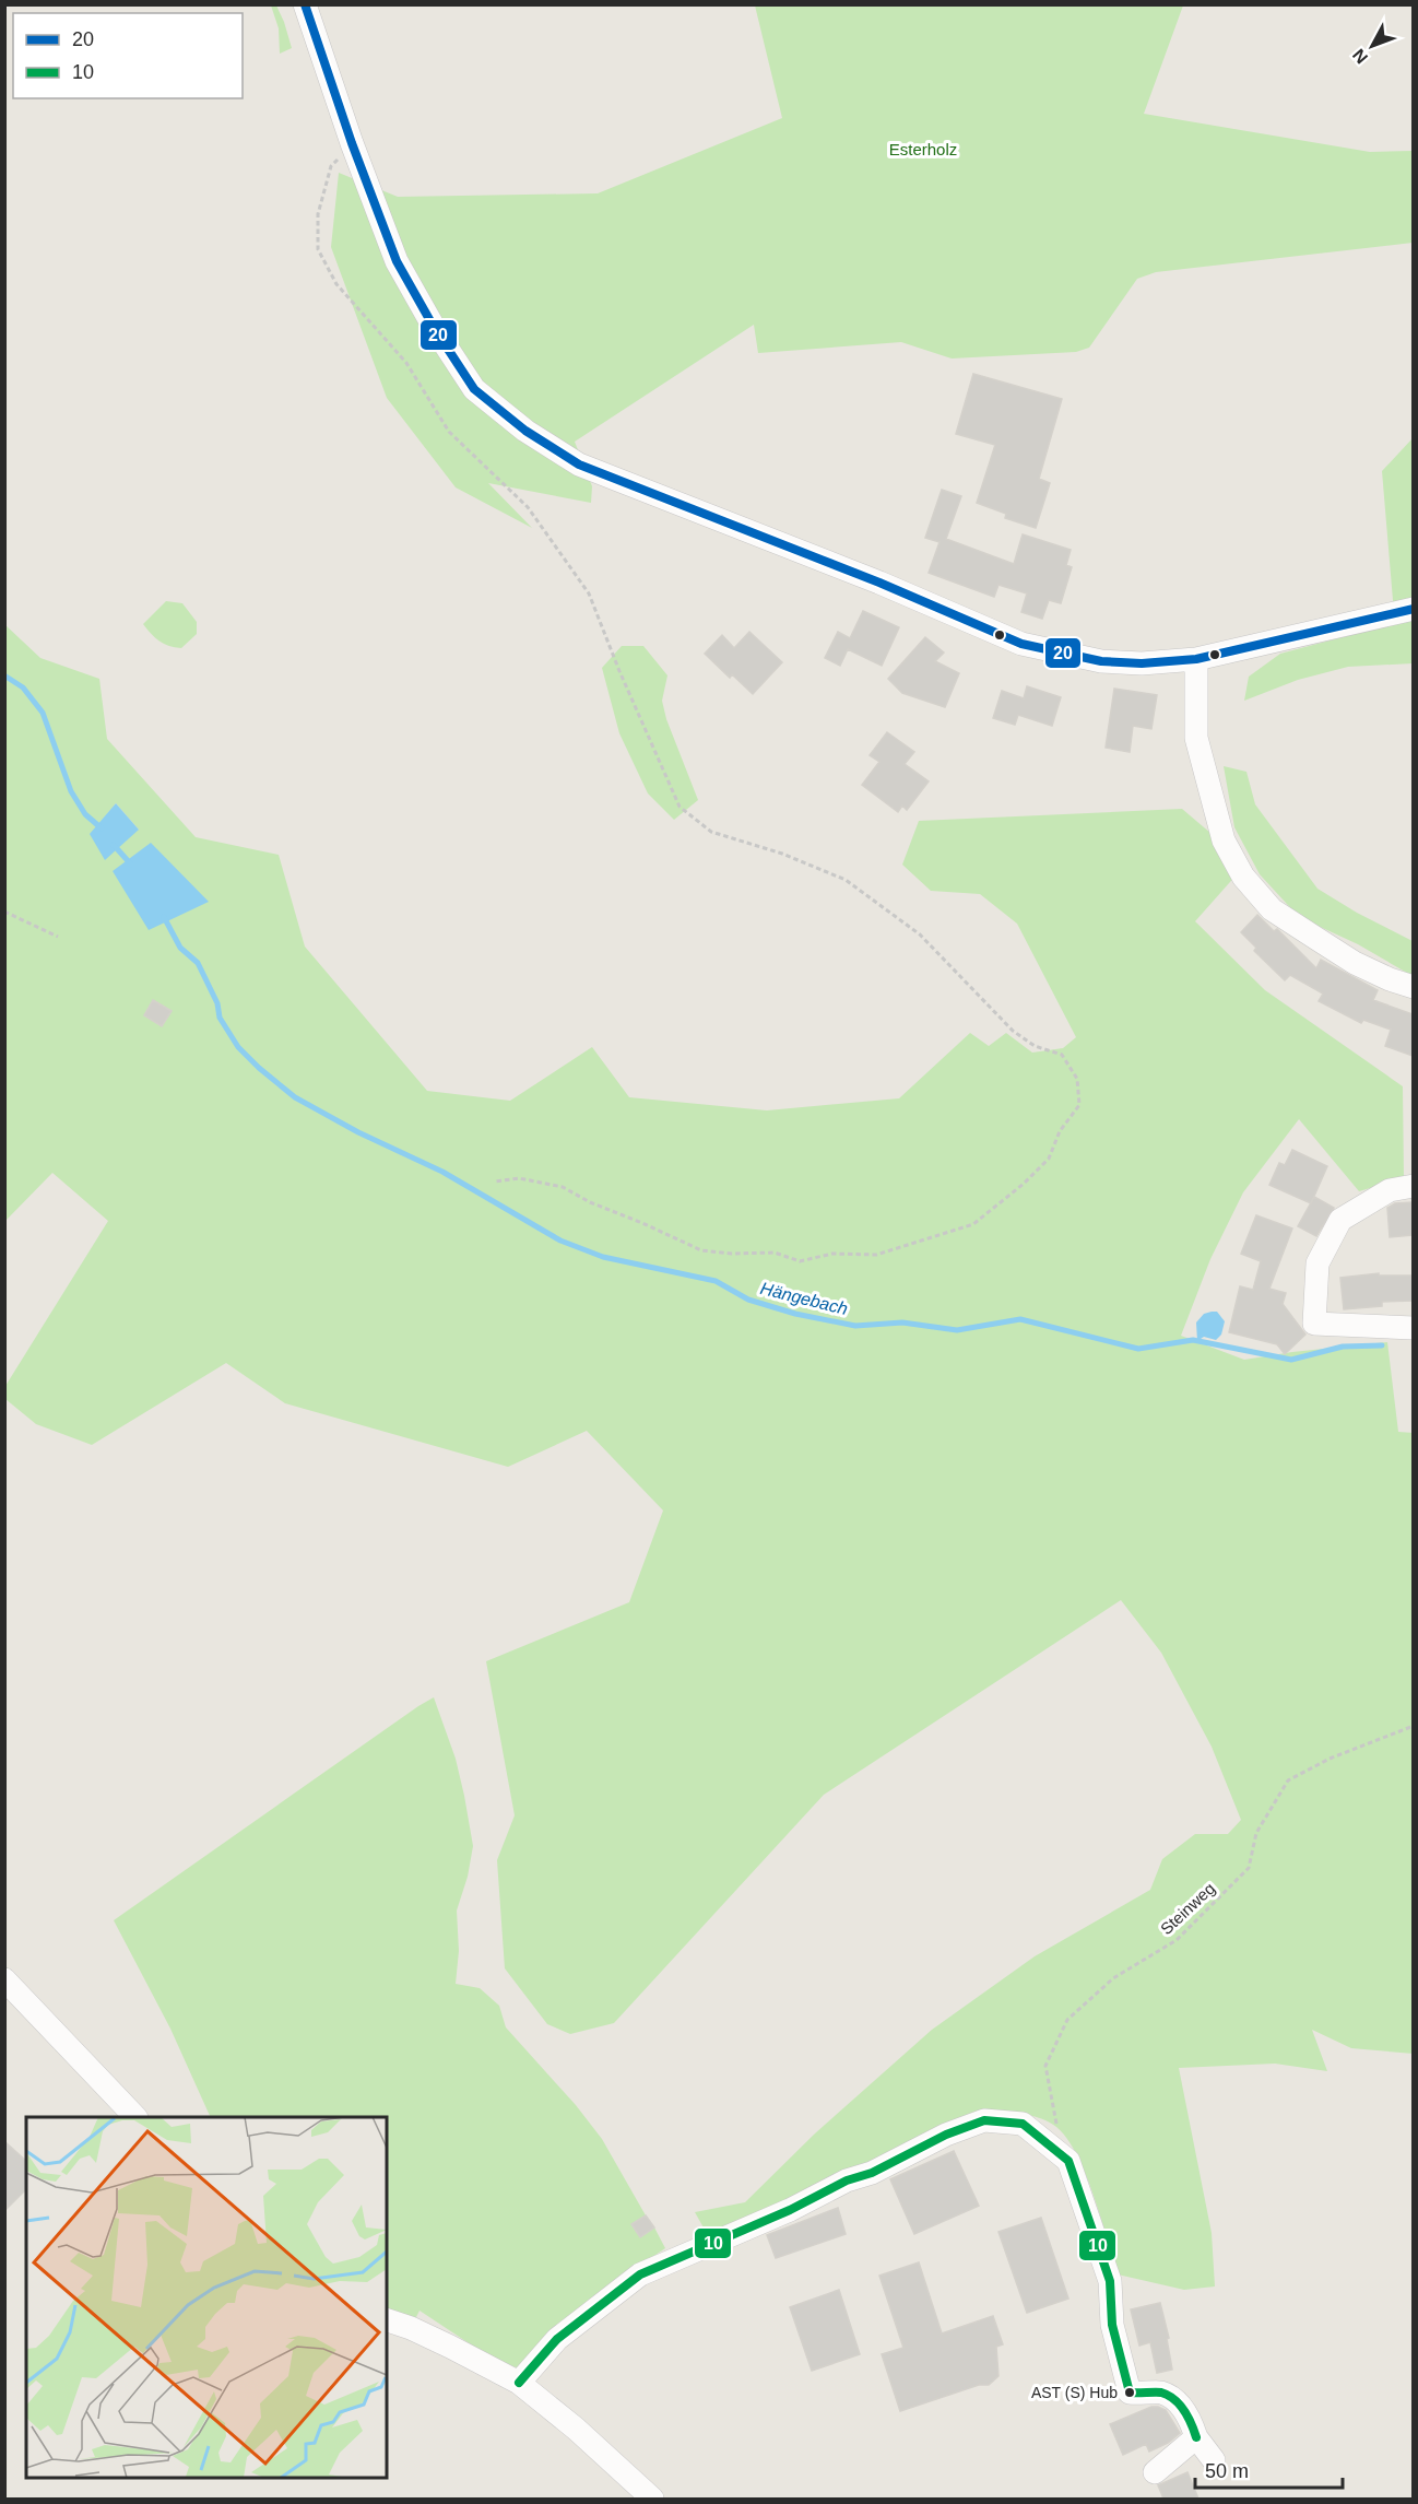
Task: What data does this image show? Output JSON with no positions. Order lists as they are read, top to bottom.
{
  "streets": {
    "path": ["Steinweg"]
  },
  "water": ["Hängebach"],
  "parks": ["Esterholz"],
  "places": ["AST (S) Hub"],
  "lines": ["transit line 20", "transit line 10"],
  "legend": ["20", "10"],
  "scale_bar": "50 m",
  "north": "bottom left"
}
